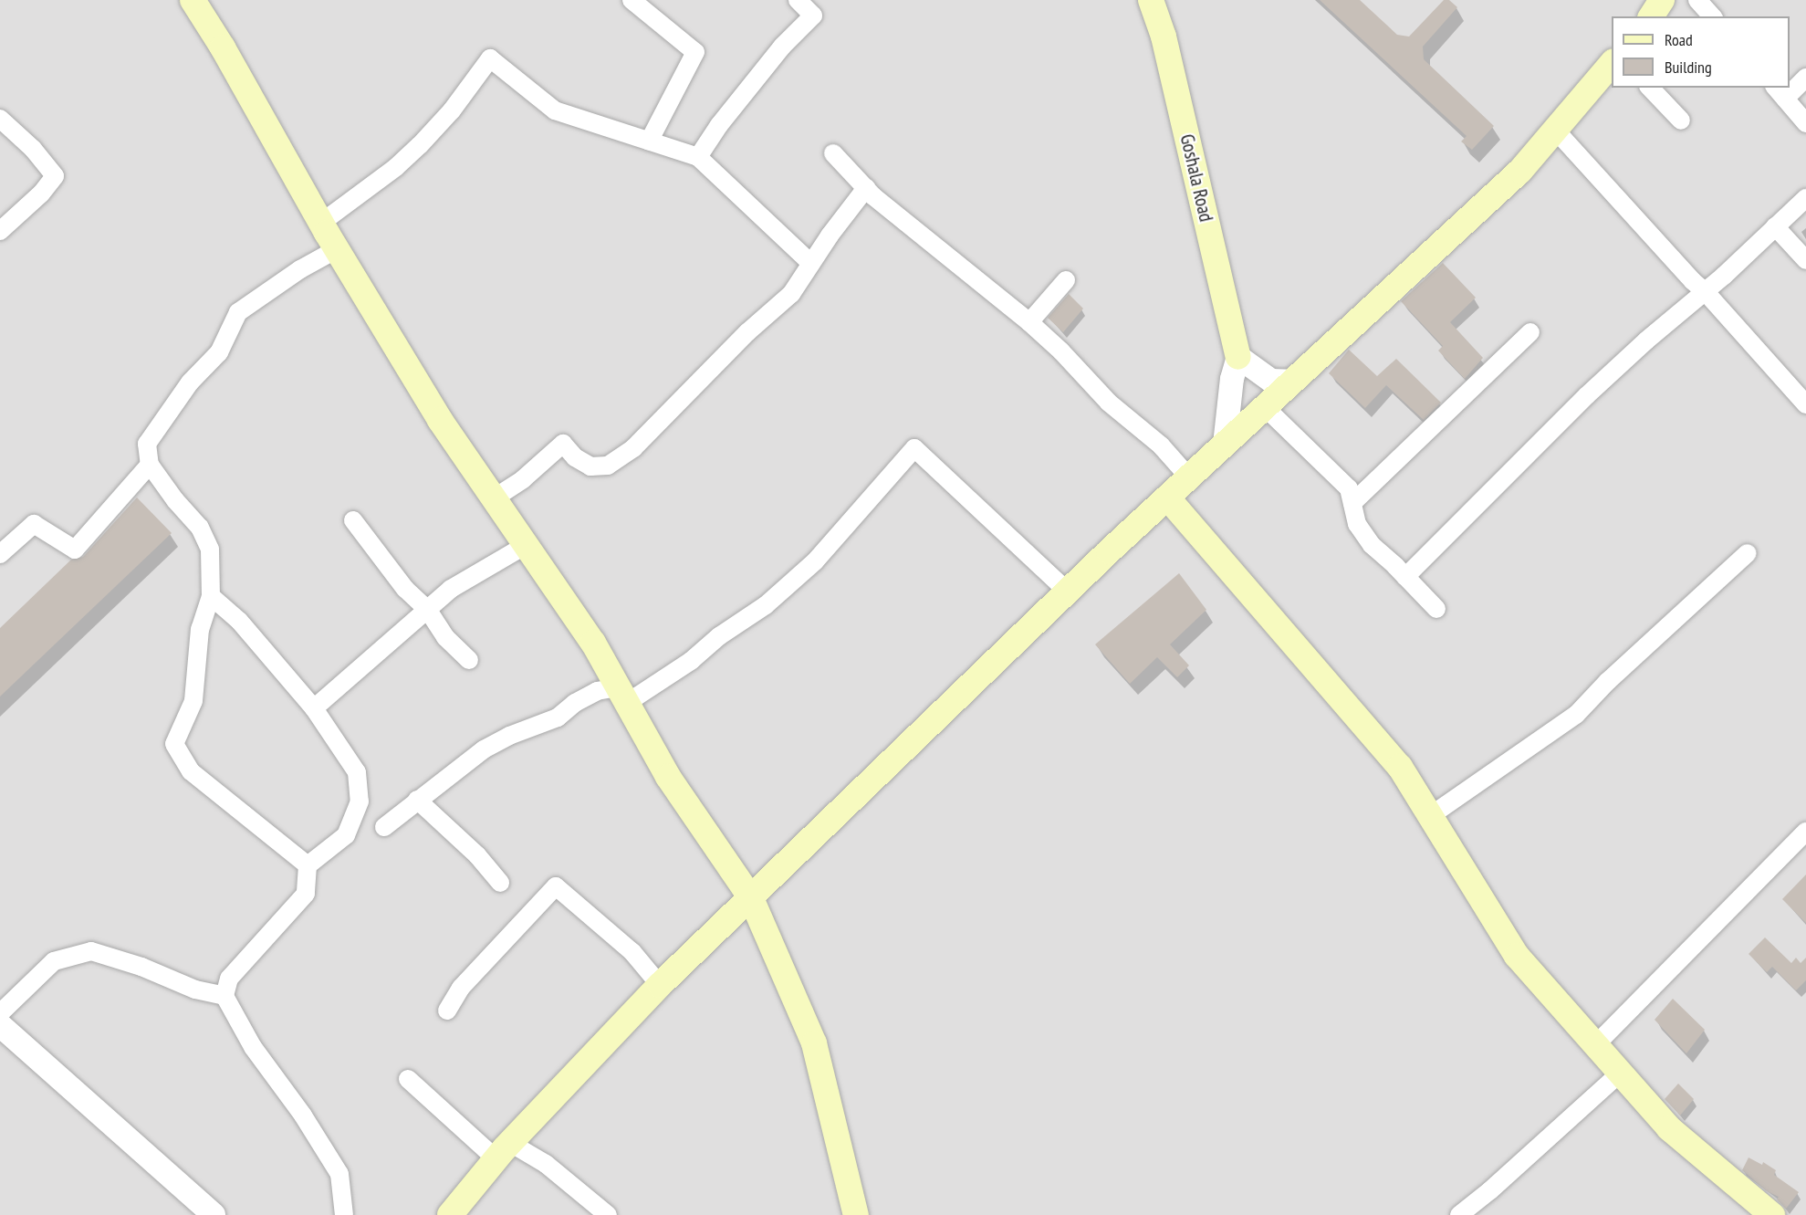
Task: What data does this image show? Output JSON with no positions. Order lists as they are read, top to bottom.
{
  "streets": {
    "main road": ["Goshala Road"]
  },
  "legend": ["Road", "Building"]
}
